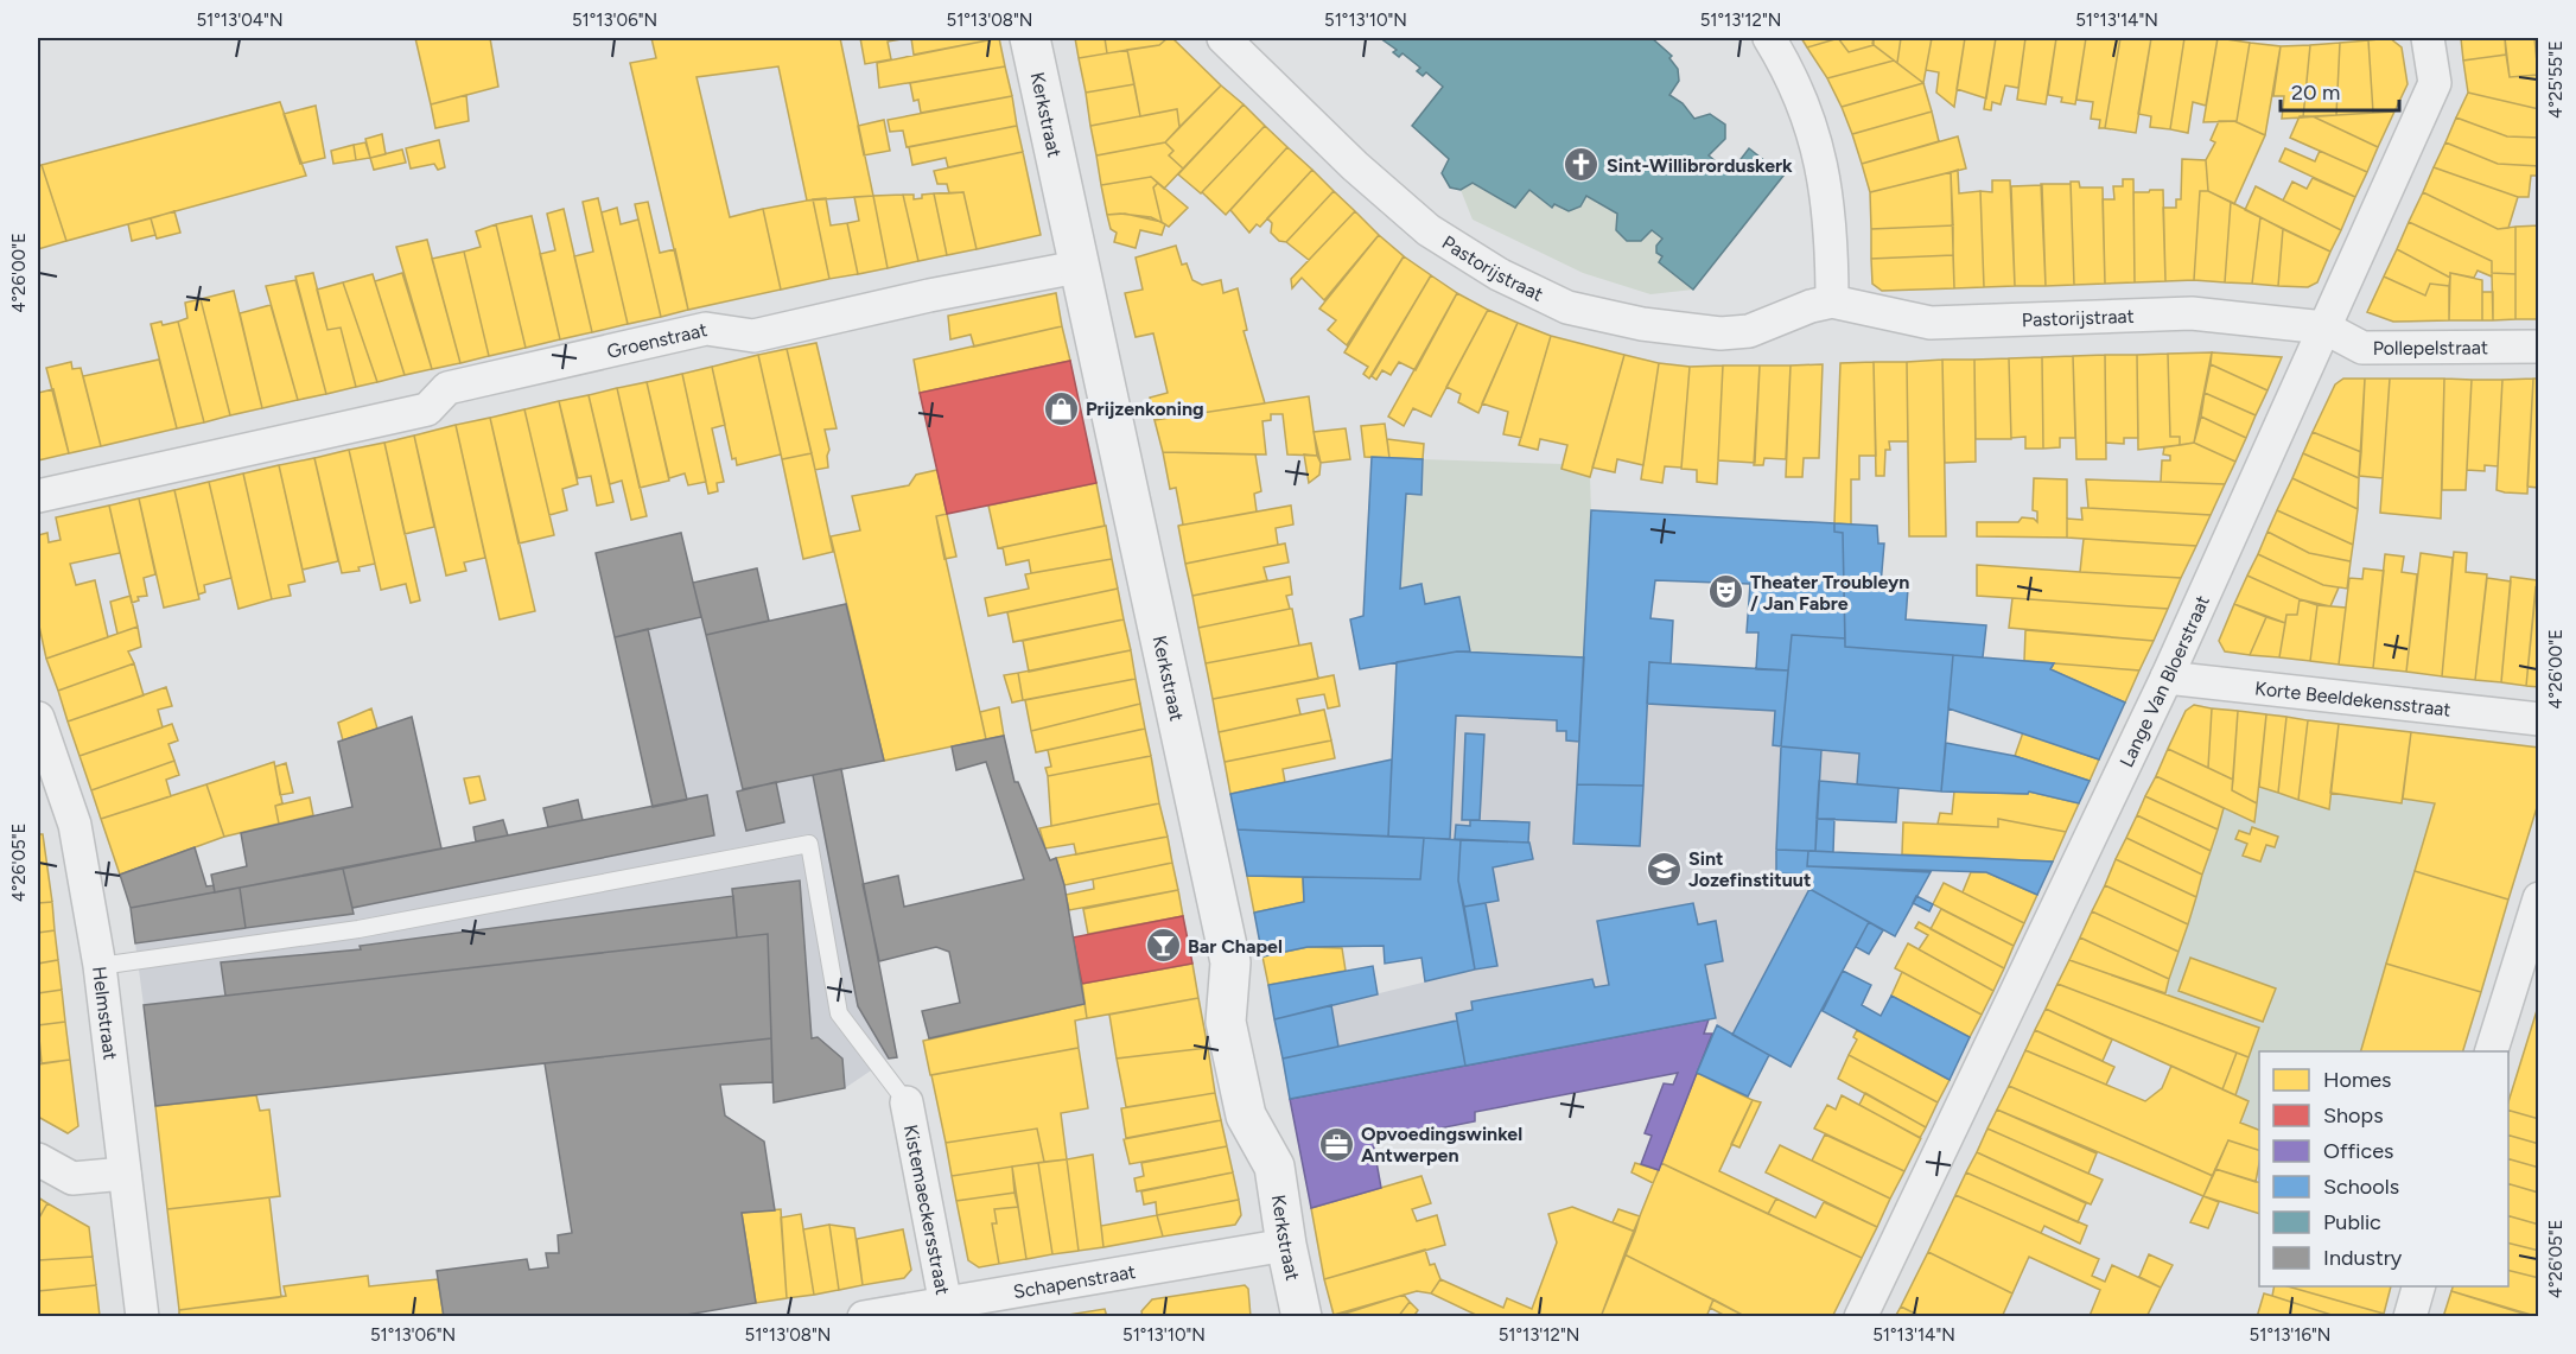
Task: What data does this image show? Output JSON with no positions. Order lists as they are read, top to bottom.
{
  "streets": {
    "street": [
      "Kerkstraat",
      "Pastorijstraat",
      "Groenstraat",
      "Pollepelstraat",
      "Lange Van Bloerstraat",
      "Korte Beeldekensstraat",
      "Helmstraat",
      "Kistemaeckersstraat",
      "Schapenstraat"
    ]
  },
  "crossings": [
    ["Kerkstraat", "Groenstraat"],
    ["Kerkstraat", "Schapenstraat"],
    ["Pastorijstraat", "Pollepelstraat"],
    ["Pastorijstraat", "Lange Van Bloerstraat"],
    ["Pollepelstraat", "Lange Van Bloerstraat"],
    ["Lange Van Bloerstraat", "Korte Beeldekensstraat"],
    ["Kistemaeckersstraat", "Schapenstraat"]
  ],
  "places": {
    "church": ["Sint-Willibrorduskerk"],
    "shop": ["Prijzenkoning"],
    "theatre": ["Theater Troubleyn / Jan Fabre"],
    "school or university": ["Sint Jozefinstituut"],
    "bar": ["Bar Chapel"],
    "office": ["Opvoedingswinkel Antwerpen"]
  },
  "legend": [
    "Homes",
    "Shops",
    "Offices",
    "Schools",
    "Public",
    "Industry"
  ],
  "scale_bar": "20 m",
  "coordinates": [
    "51°13'04\"N",
    "51°13'06\"N",
    "51°13'08\"N",
    "51°13'10\"N",
    "51°13'12\"N",
    "51°13'14\"N",
    "4°25'55\"E",
    "4°26'00\"E",
    "4°26'05\"E",
    "51°13'16\"N"
  ]
}
